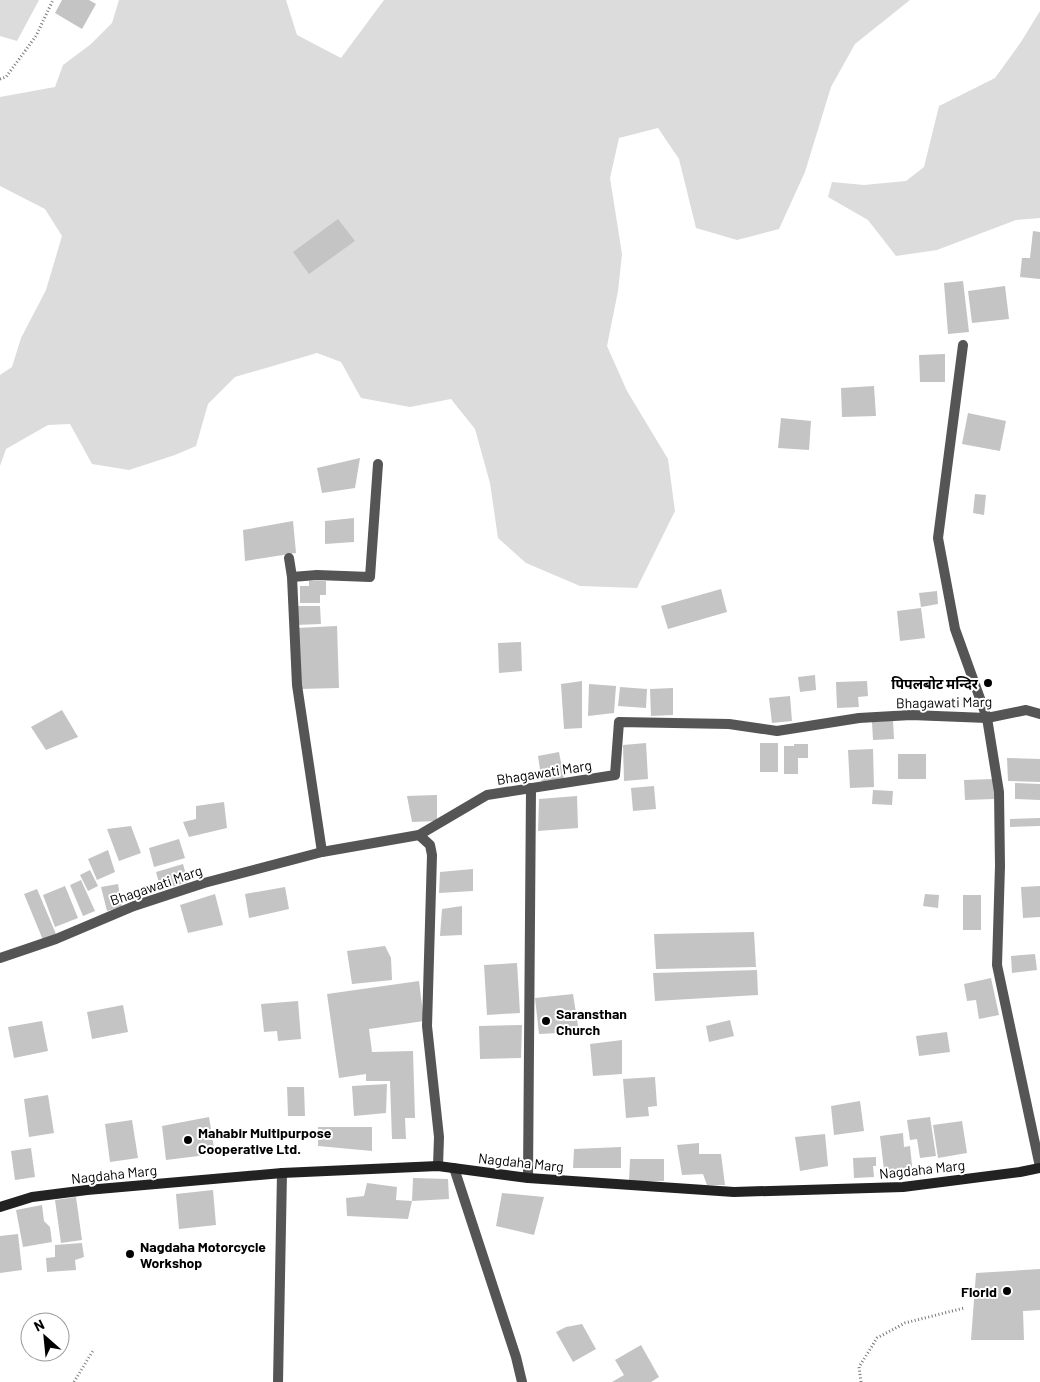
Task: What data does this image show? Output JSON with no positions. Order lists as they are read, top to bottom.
{
  "streets": {
    "street": ["Bhagawati Marg", "Nagdaha Marg"]
  },
  "places": [
    "पिपलबोट मन्दिर",
    "Saransthan Church",
    "Mahabir Multipurpose Cooperative Ltd.",
    "Nagdaha Motorcycle Workshop",
    "Florid"
  ],
  "north": "top left"
}
